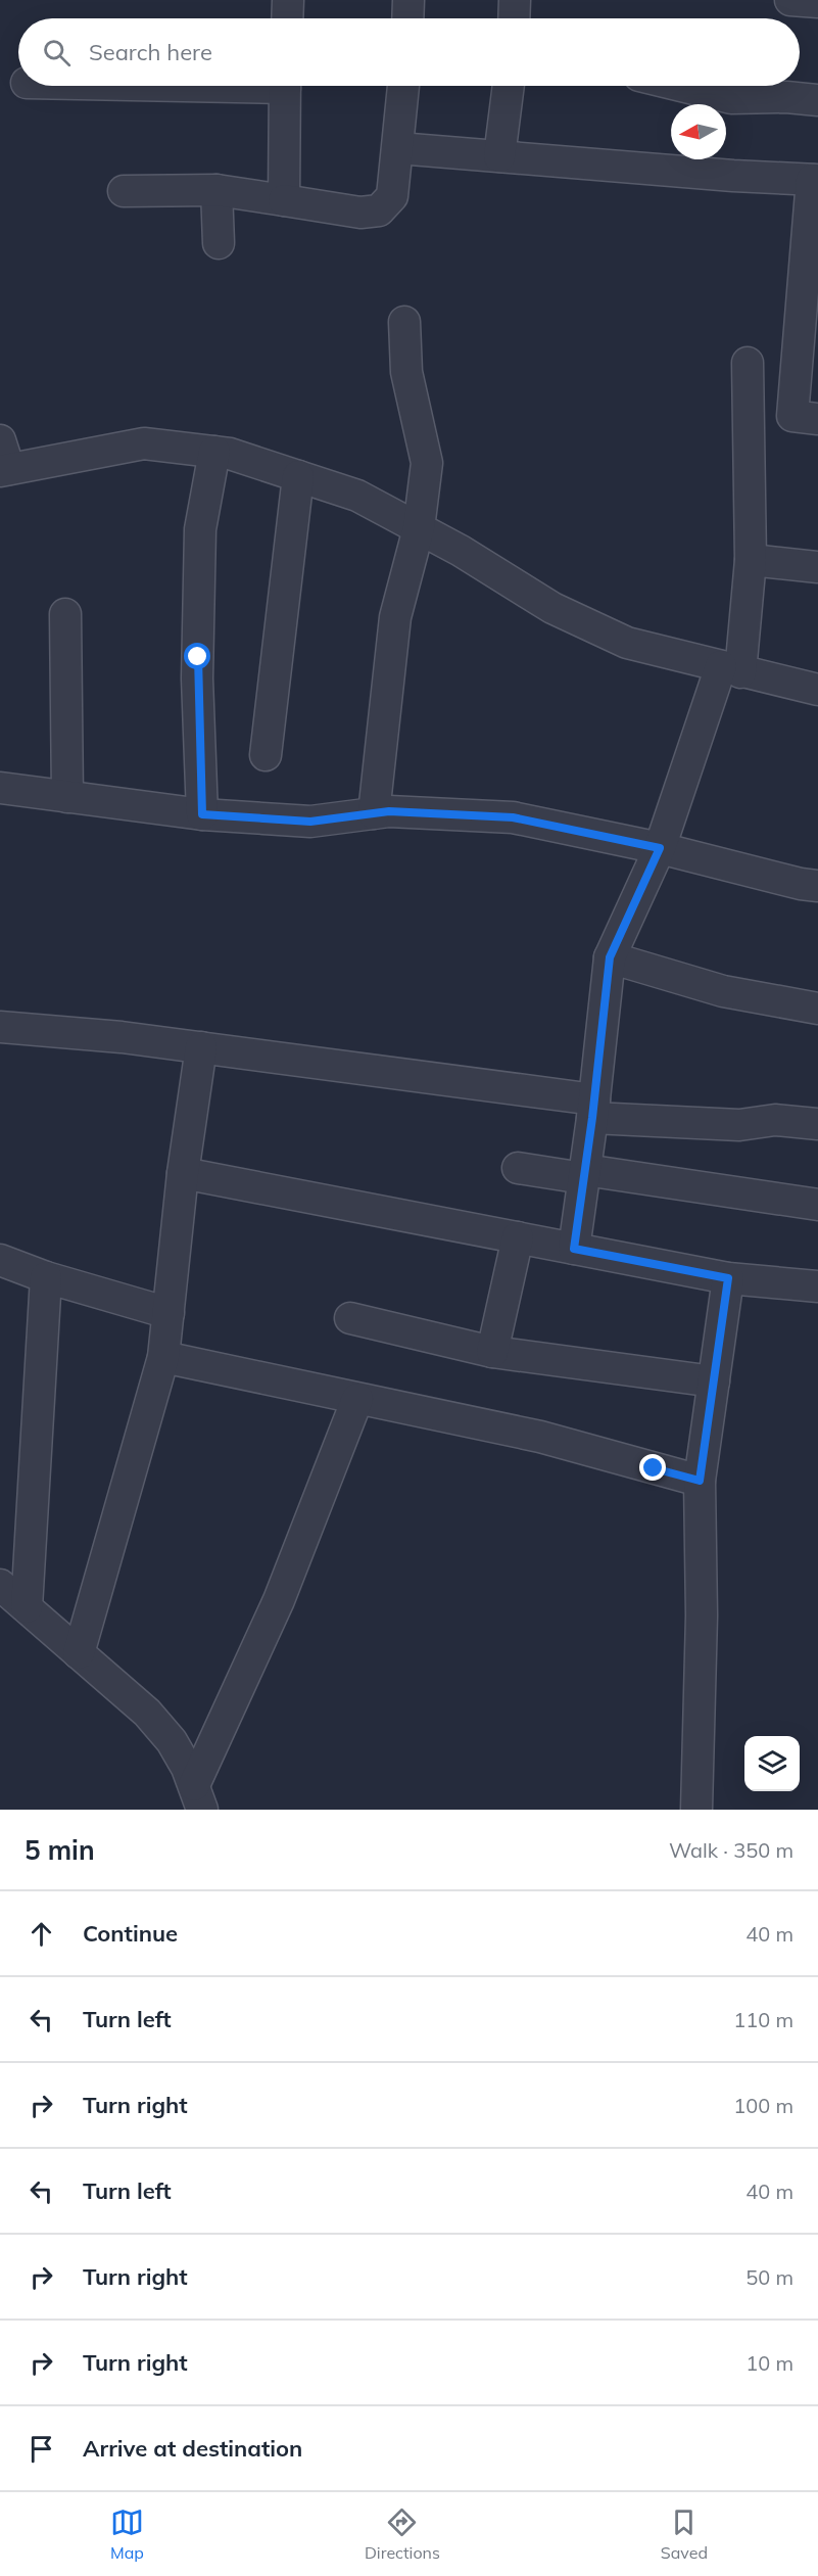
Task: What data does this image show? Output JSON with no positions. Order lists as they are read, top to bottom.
{
  "north": "left",
  "page": {
    "search": "Search here",
    "heading": ["5 min", "Walk · 350 m"],
    "list": [
      ["Continue", "40 m"],
      ["Turn left", "110 m"],
      ["Turn right", "100 m"],
      ["Turn left", "40 m"],
      ["Turn right", "50 m"],
      ["Turn right", "10 m"],
      "Arrive at destination"
    ],
    "nav": ["Map", "Directions", "Saved"]
  }
}
